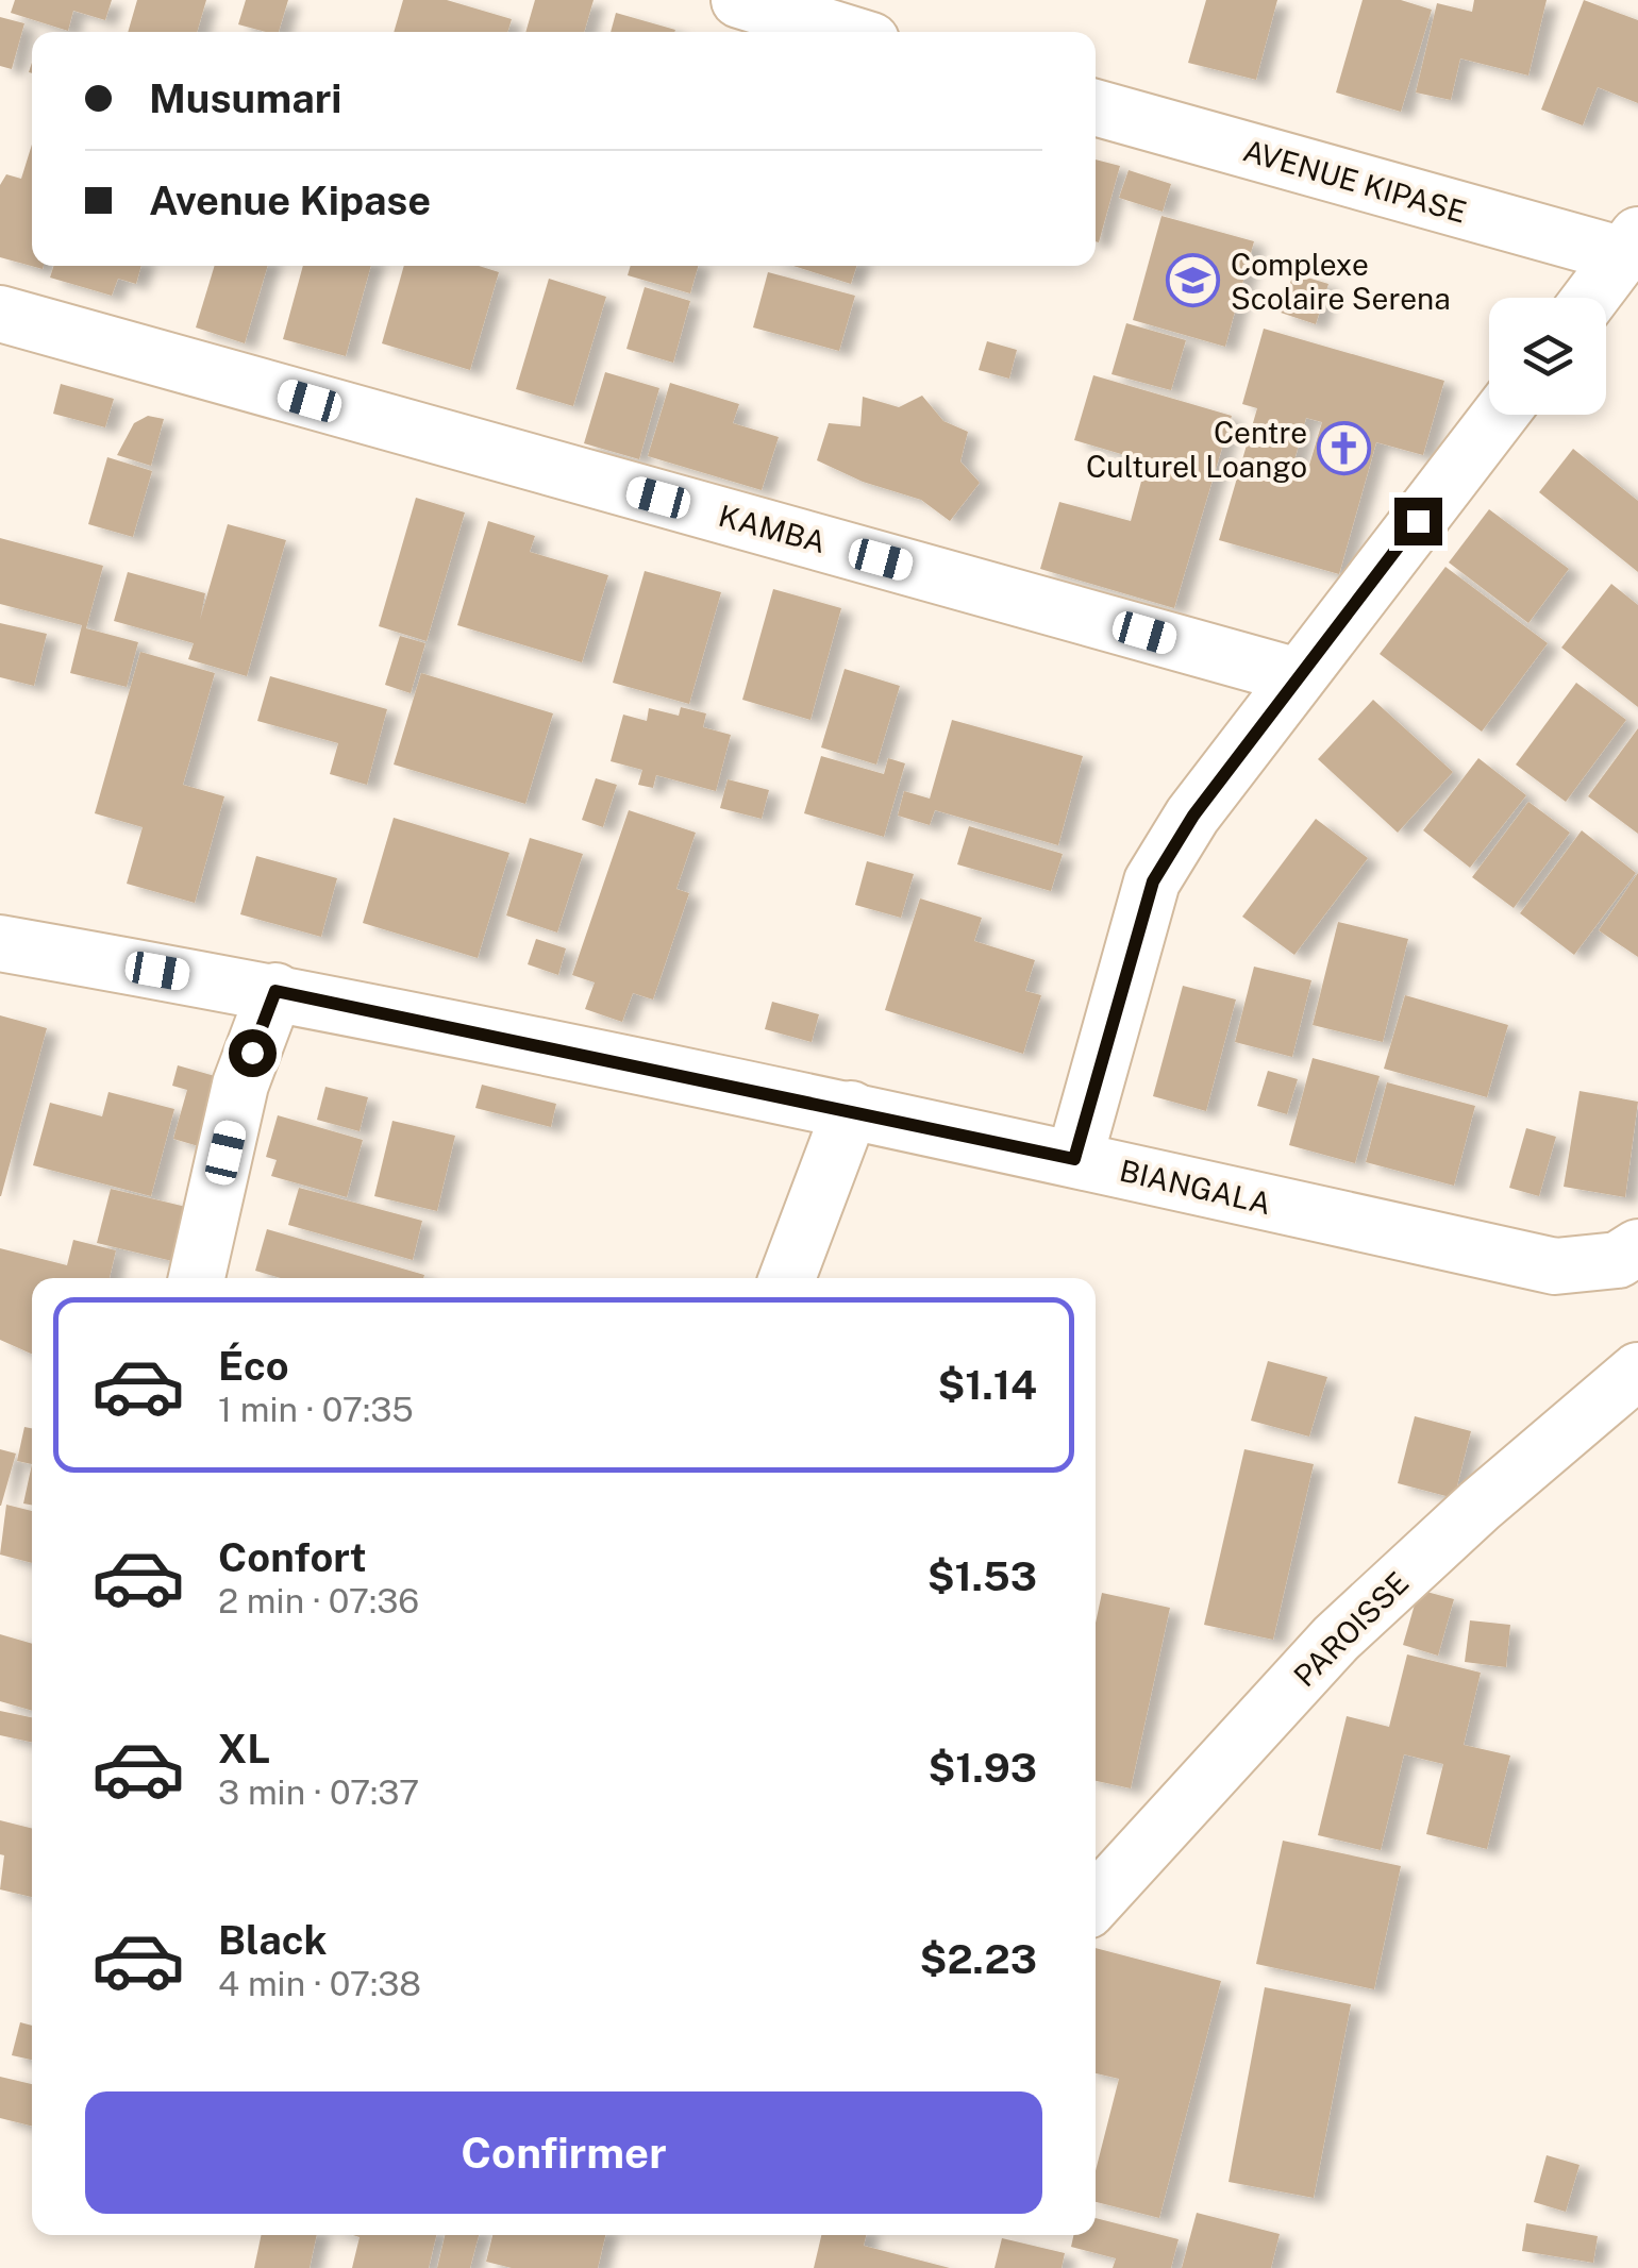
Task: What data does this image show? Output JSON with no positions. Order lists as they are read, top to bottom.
{
  "streets": {
    "street": [
      "AVENUE KIPASE",
      "KAMBA",
      "BIANGALA",
      "PAROISSE"
    ]
  },
  "places": {
    "school or university": ["Complexe Scolaire Serena"],
    "church": ["Centre Culturel Loango"]
  },
  "page": {
    "banner": ["Musumari", "Avenue Kipase"],
    "list": [
      {
        "name": "Éco",
        "note": "1 min · 07:35",
        "value": "$1.14"
      },
      {
        "name": "Confort",
        "note": "2 min · 07:36",
        "value": "$1.53"
      },
      {
        "name": "XL",
        "note": "3 min · 07:37",
        "value": "$1.93"
      },
      {
        "name": "Black",
        "note": "4 min · 07:38",
        "value": "$2.23"
      }
    ],
    "buttons": "Confirmer"
  }
}
